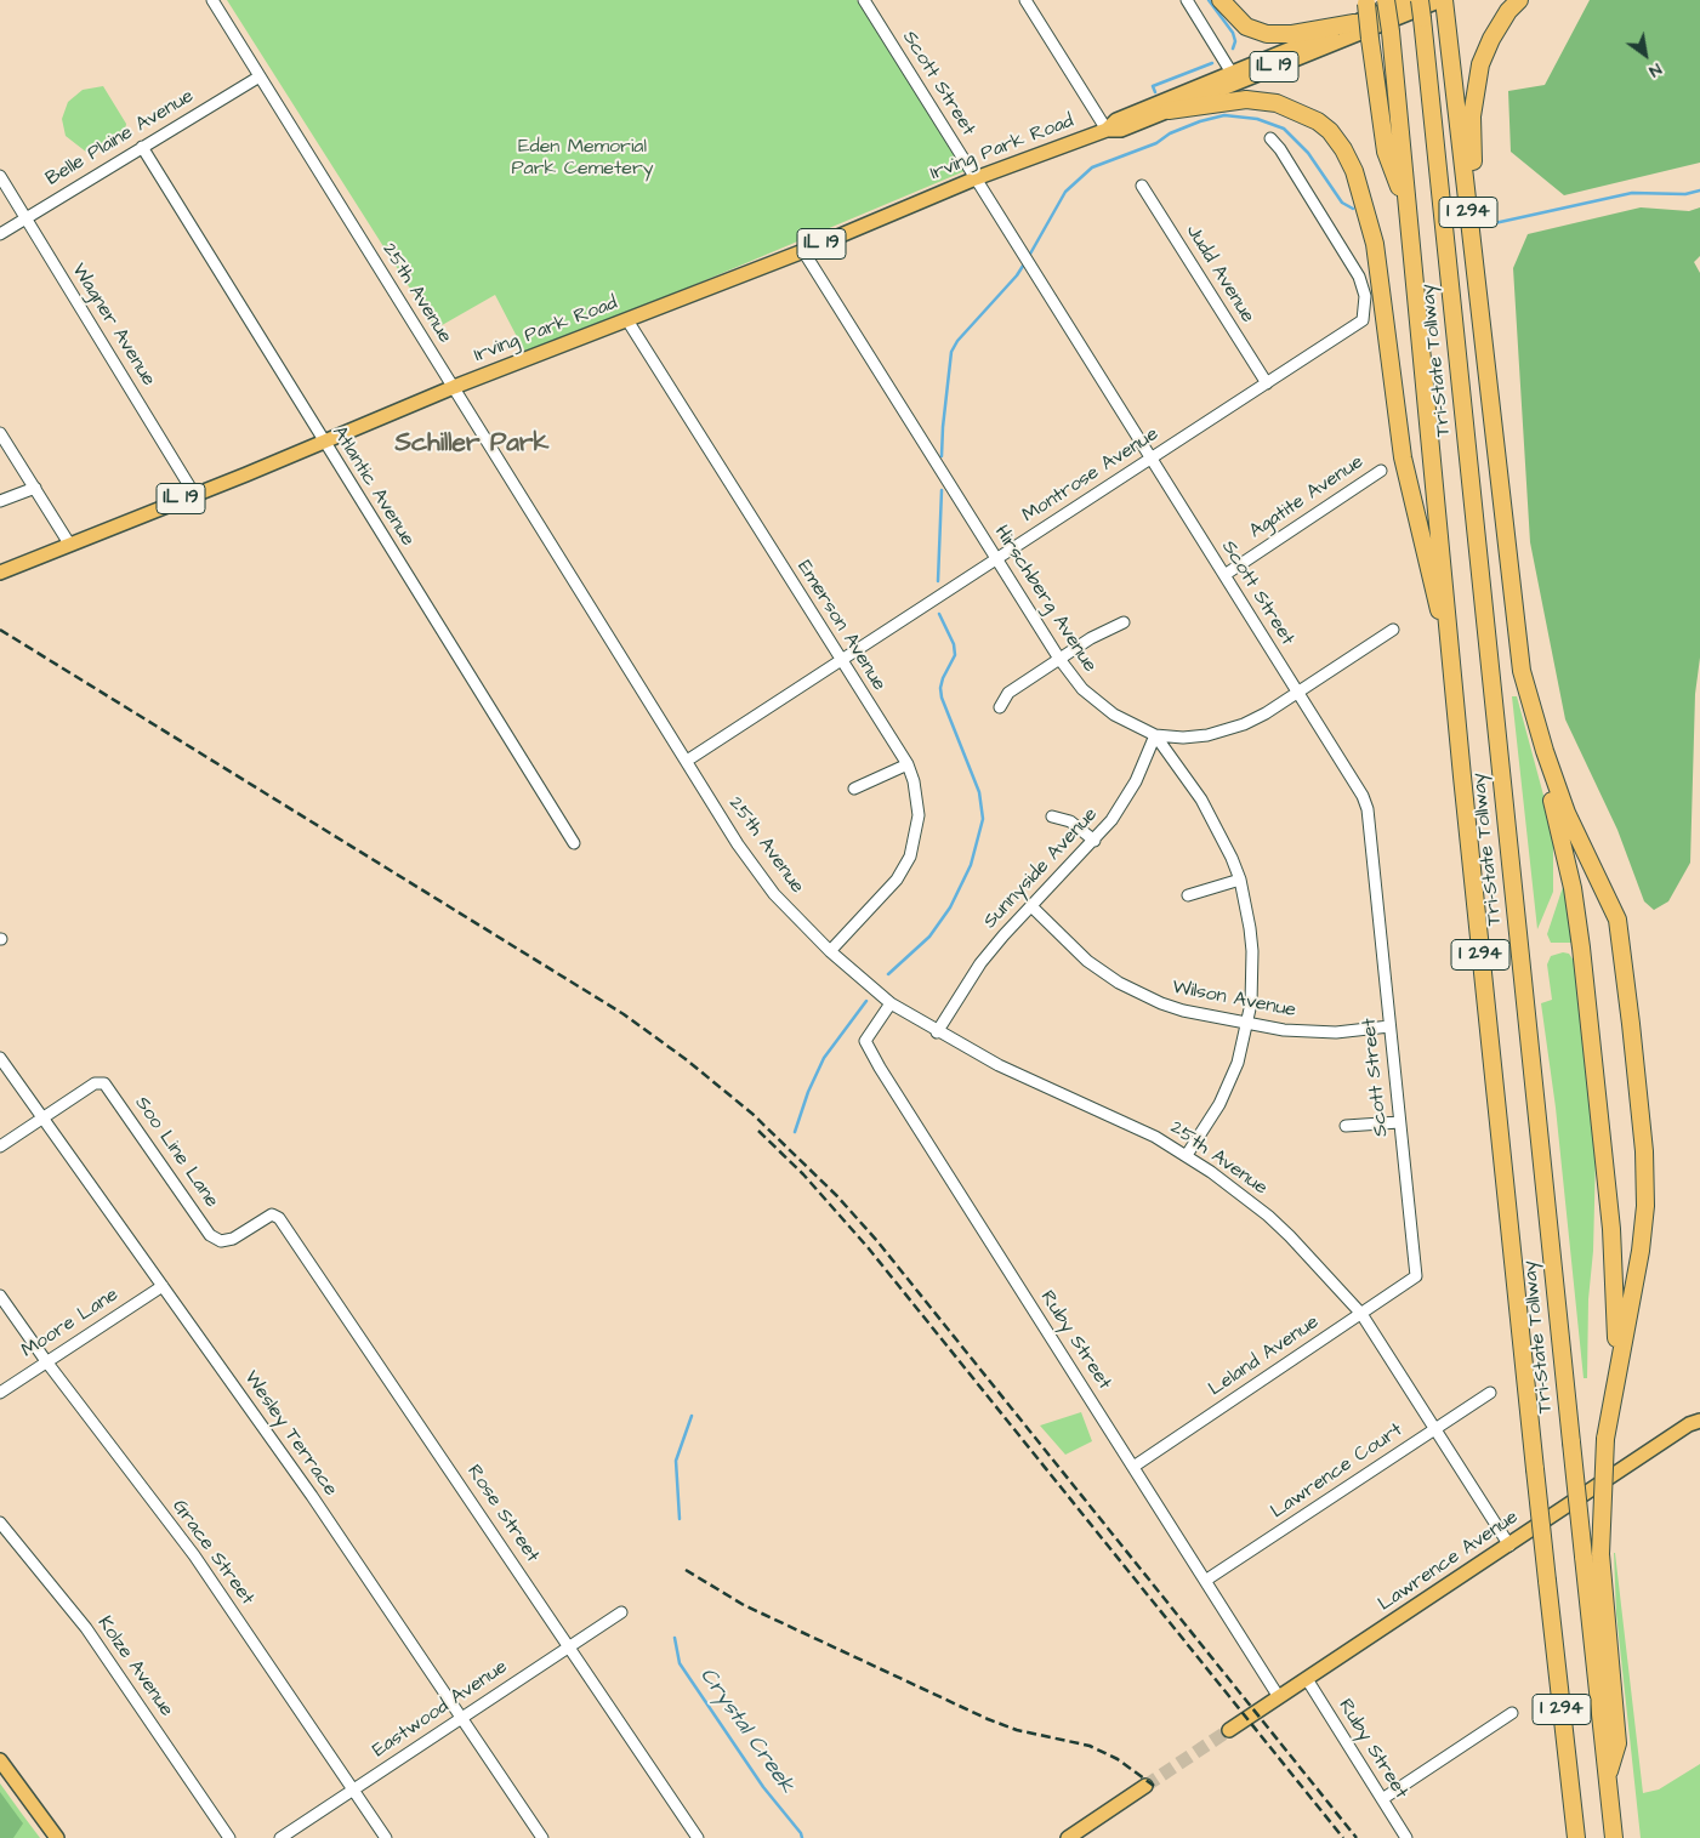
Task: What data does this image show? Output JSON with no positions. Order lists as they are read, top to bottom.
{
  "streets": {
    "highway": ["I 294", "Tri-State Tollway"],
    "main road": ["IL 19", "Irving Park Road", "Lawrence Avenue"],
    "street": [
      "Scott Street",
      "Belle Plaine Avenue",
      "Judd Avenue",
      "25th Avenue",
      "Wagner Avenue",
      "Montrose Avenue",
      "Atlantic Avenue",
      "Agatite Avenue",
      "Hirschberg Avenue",
      "Emerson Avenue",
      "Sunnyside Avenue",
      "Wilson Avenue",
      "Soo Line Lane",
      "Moore Lane",
      "Ruby Street",
      "Leland Avenue",
      "Wesley Terrace",
      "Lawrence Court",
      "Rose Street",
      "Grace Street",
      "Kolze Avenue",
      "Eastwood Avenue"
    ]
  },
  "crossings": [
    ["Scott Street", "Irving Park Road"],
    ["Scott Street", "Montrose Avenue"],
    ["Scott Street", "Agatite Avenue"],
    ["Scott Street", "Wilson Avenue"],
    ["Scott Street", "Leland Avenue"],
    ["Belle Plaine Avenue", "25th Avenue"],
    ["Belle Plaine Avenue", "Wagner Avenue"],
    ["Belle Plaine Avenue", "Atlantic Avenue"],
    ["Irving Park Road", "I 294"],
    ["Irving Park Road", "25th Avenue"],
    ["Irving Park Road", "Wagner Avenue"],
    ["Irving Park Road", "Atlantic Avenue"],
    ["Irving Park Road", "Hirschberg Avenue"],
    ["Irving Park Road", "Emerson Avenue"],
    ["I 294", "Tri-State Tollway"],
    ["Judd Avenue", "Montrose Avenue"],
    ["25th Avenue", "Montrose Avenue"],
    ["25th Avenue", "Hirschberg Avenue"],
    ["25th Avenue", "Emerson Avenue"],
    ["25th Avenue", "Sunnyside Avenue"],
    ["25th Avenue", "Ruby Street"],
    ["25th Avenue", "Leland Avenue"],
    ["25th Avenue", "Lawrence Court"],
    ["25th Avenue", "Lawrence Avenue"],
    ["Montrose Avenue", "Hirschberg Avenue"],
    ["Montrose Avenue", "Emerson Avenue"],
    ["Hirschberg Avenue", "Sunnyside Avenue"],
    ["Hirschberg Avenue", "Wilson Avenue"],
    ["Sunnyside Avenue", "Wilson Avenue"],
    ["Soo Line Lane", "Wesley Terrace"],
    ["Soo Line Lane", "Rose Street"],
    ["Moore Lane", "Wesley Terrace"],
    ["Moore Lane", "Grace Street"],
    ["Ruby Street", "Leland Avenue"],
    ["Ruby Street", "Lawrence Court"],
    ["Ruby Street", "Lawrence Avenue"],
    ["Wesley Terrace", "Eastwood Avenue"],
    ["Rose Street", "Eastwood Avenue"],
    ["Grace Street", "Eastwood Avenue"]
  ],
  "districts": ["Schiller Park"],
  "water": ["Crystal Creek"],
  "parks": ["Eden Memorial Park Cemetery"],
  "north": "bottom right"
}
